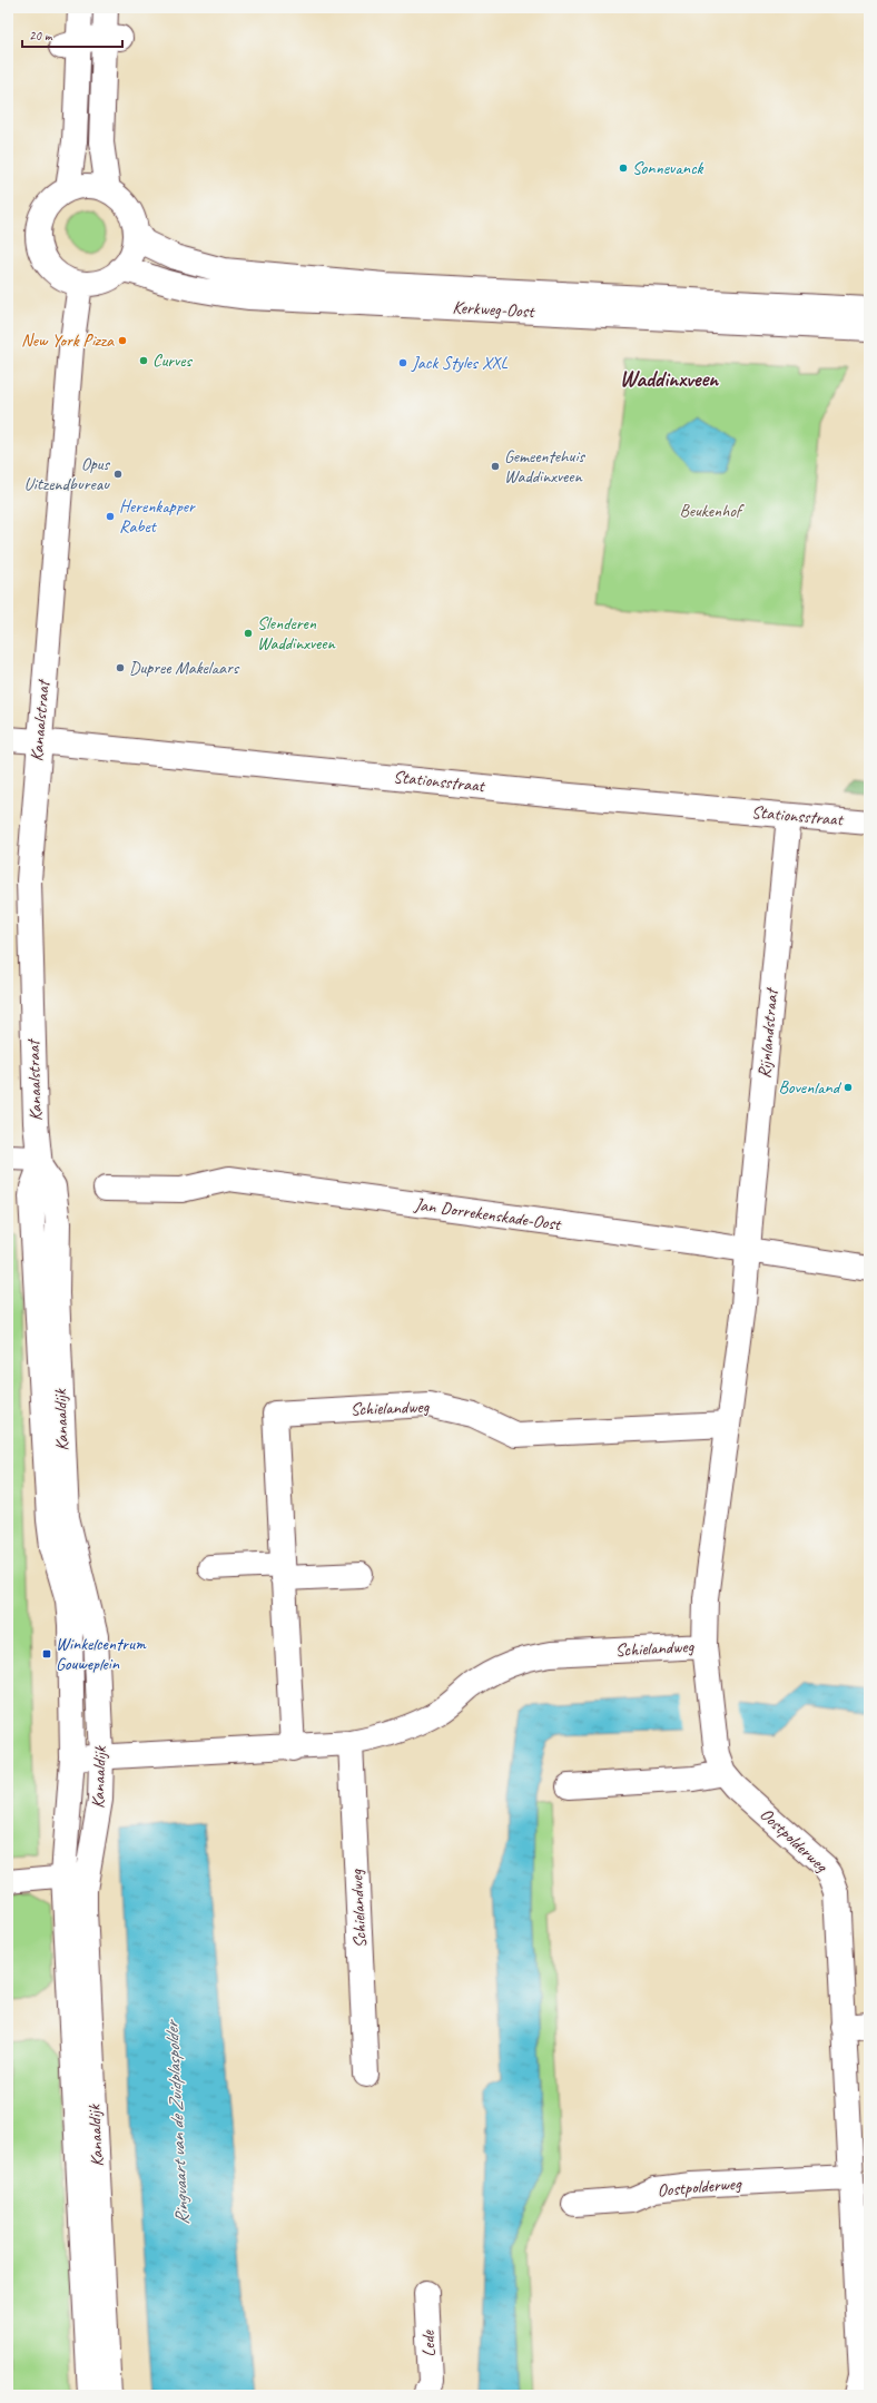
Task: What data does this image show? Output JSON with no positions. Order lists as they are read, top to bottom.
{
  "streets": {
    "street": [
      "Kerkweg-Oost",
      "Kanaalstraat",
      "Stationsstraat",
      "Rijnlandstraat",
      "Jan Dorrekenskade-Oost",
      "Schielandweg",
      "Kanaaldijk",
      "Oostpolderweg",
      "Lede"
    ]
  },
  "crossings": [
    ["Kerkweg-Oost", "Kanaalstraat"],
    ["Kanaalstraat", "Stationsstraat"],
    ["Kanaalstraat", "Kanaaldijk"],
    ["Stationsstraat", "Rijnlandstraat"],
    ["Rijnlandstraat", "Jan Dorrekenskade-Oost"],
    ["Rijnlandstraat", "Schielandweg"],
    ["Jan Dorrekenskade-Oost", "Schielandweg"],
    ["Schielandweg", "Kanaaldijk"],
    ["Schielandweg", "Oostpolderweg"]
  ],
  "districts": ["Waddinxveen"],
  "water": ["Ringvaart van de Zuidplaspolder"],
  "parks": ["Beukenhof"],
  "places": {
    "other": [
      "Sonnevanck",
      "New York Pizza",
      "Curves",
      "Jack Styles XXL",
      "Gemeentehuis Waddinxveen",
      "Opus Uitzendbureau",
      "Herenkapper Rabet",
      "Slenderen Waddinxveen",
      "Dupree Makelaars",
      "Bovenland"
    ],
    "transit": ["Winkelcentrum Gouweplein"]
  },
  "scale_bar": "20 m"
}
